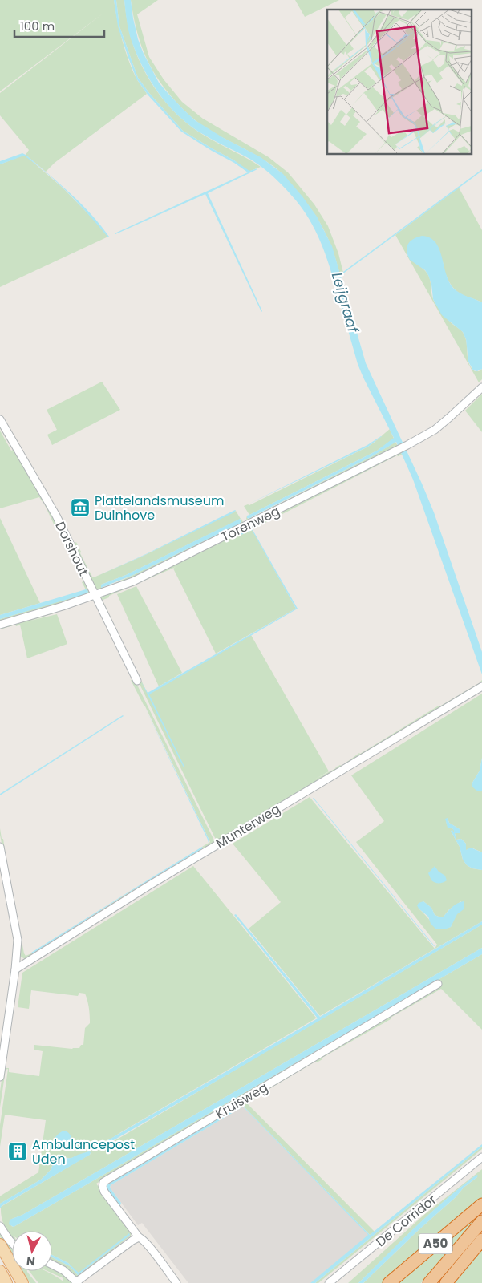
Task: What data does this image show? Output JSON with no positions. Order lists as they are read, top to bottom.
{
  "streets": {
    "highway": ["A50"],
    "street": [
      "Torenweg",
      "Dorshout",
      "Munterweg",
      "Kruisweg",
      "De Corridor"
    ]
  },
  "crossings": [
    ["Torenweg", "Dorshout"]
  ],
  "water": ["Leijgraaf"],
  "places": {
    "museum": ["Plattelandsmuseum Duinhove"],
    "building": ["Ambulancepost Uden"]
  },
  "scale_bar": "100 m",
  "north": "bottom"
}
